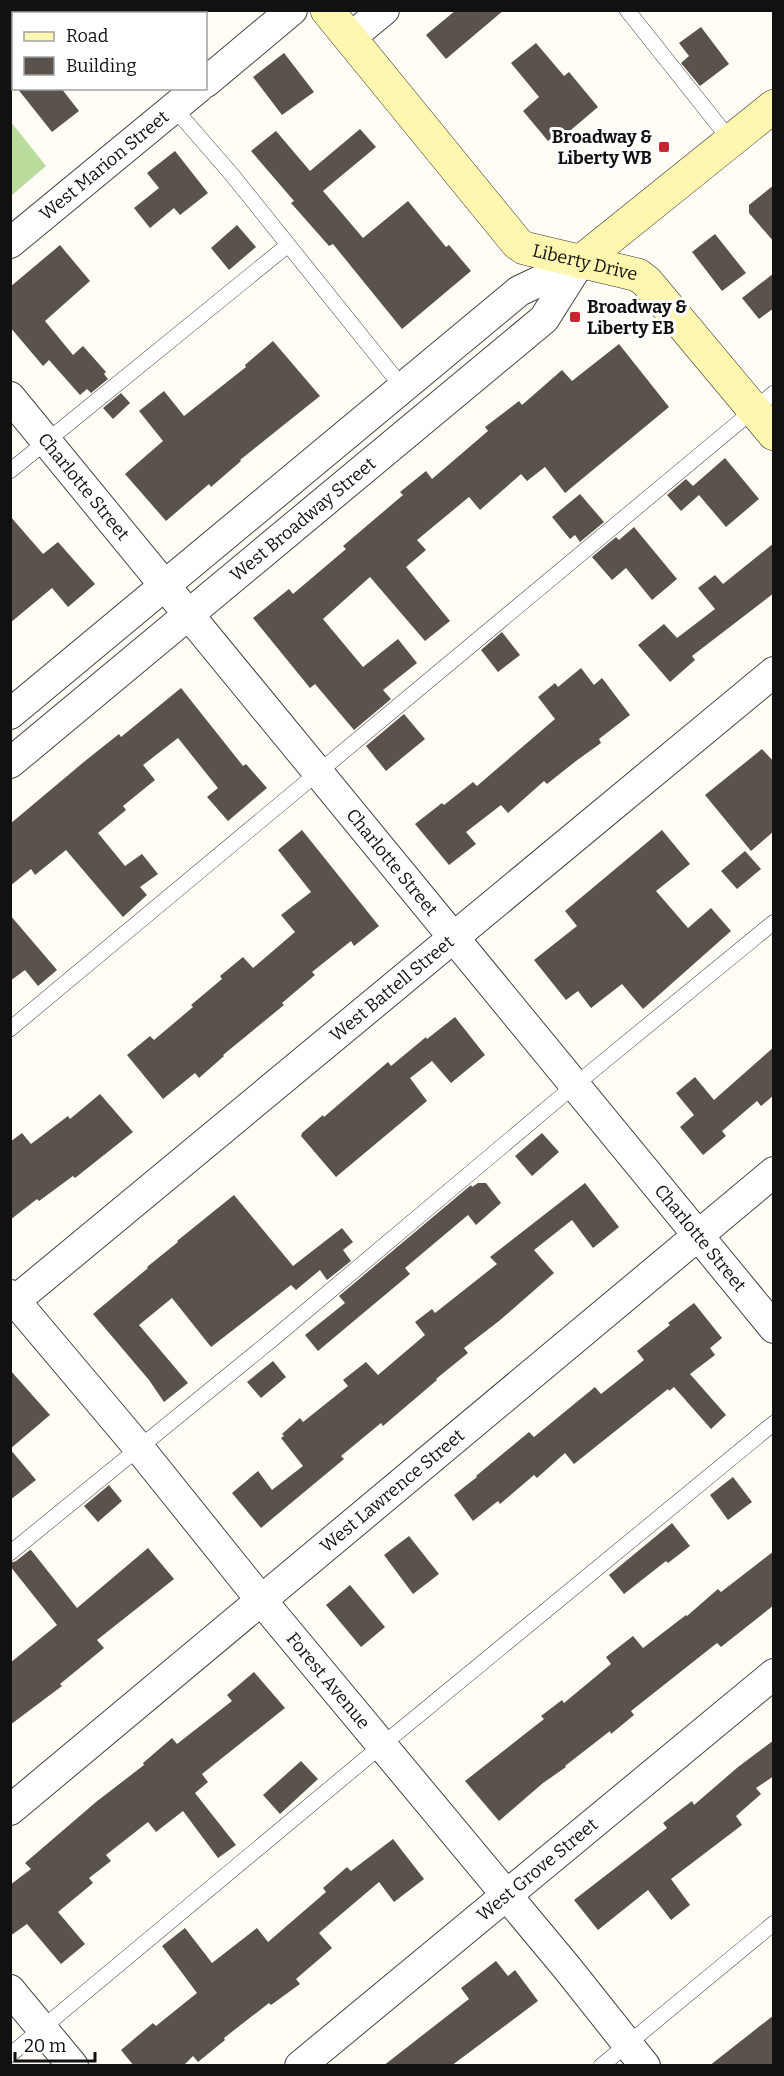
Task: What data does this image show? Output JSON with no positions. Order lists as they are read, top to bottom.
{
  "streets": {
    "street": [
      "West Marion Street",
      "Liberty Drive",
      "Charlotte Street",
      "West Broadway Street",
      "West Battell Street",
      "West Lawrence Street",
      "Forest Avenue",
      "West Grove Street"
    ]
  },
  "crossings": [
    ["Liberty Drive", "West Broadway Street"],
    ["Charlotte Street", "West Broadway Street"],
    ["Charlotte Street", "West Battell Street"],
    ["Charlotte Street", "West Lawrence Street"],
    ["West Battell Street", "Forest Avenue"],
    ["West Lawrence Street", "Forest Avenue"],
    ["Forest Avenue", "West Grove Street"]
  ],
  "places": {
    "transit": ["Broadway & Liberty WB", "Broadway & Liberty EB"]
  },
  "legend": ["Road", "Building"],
  "scale_bar": "20 m"
}
